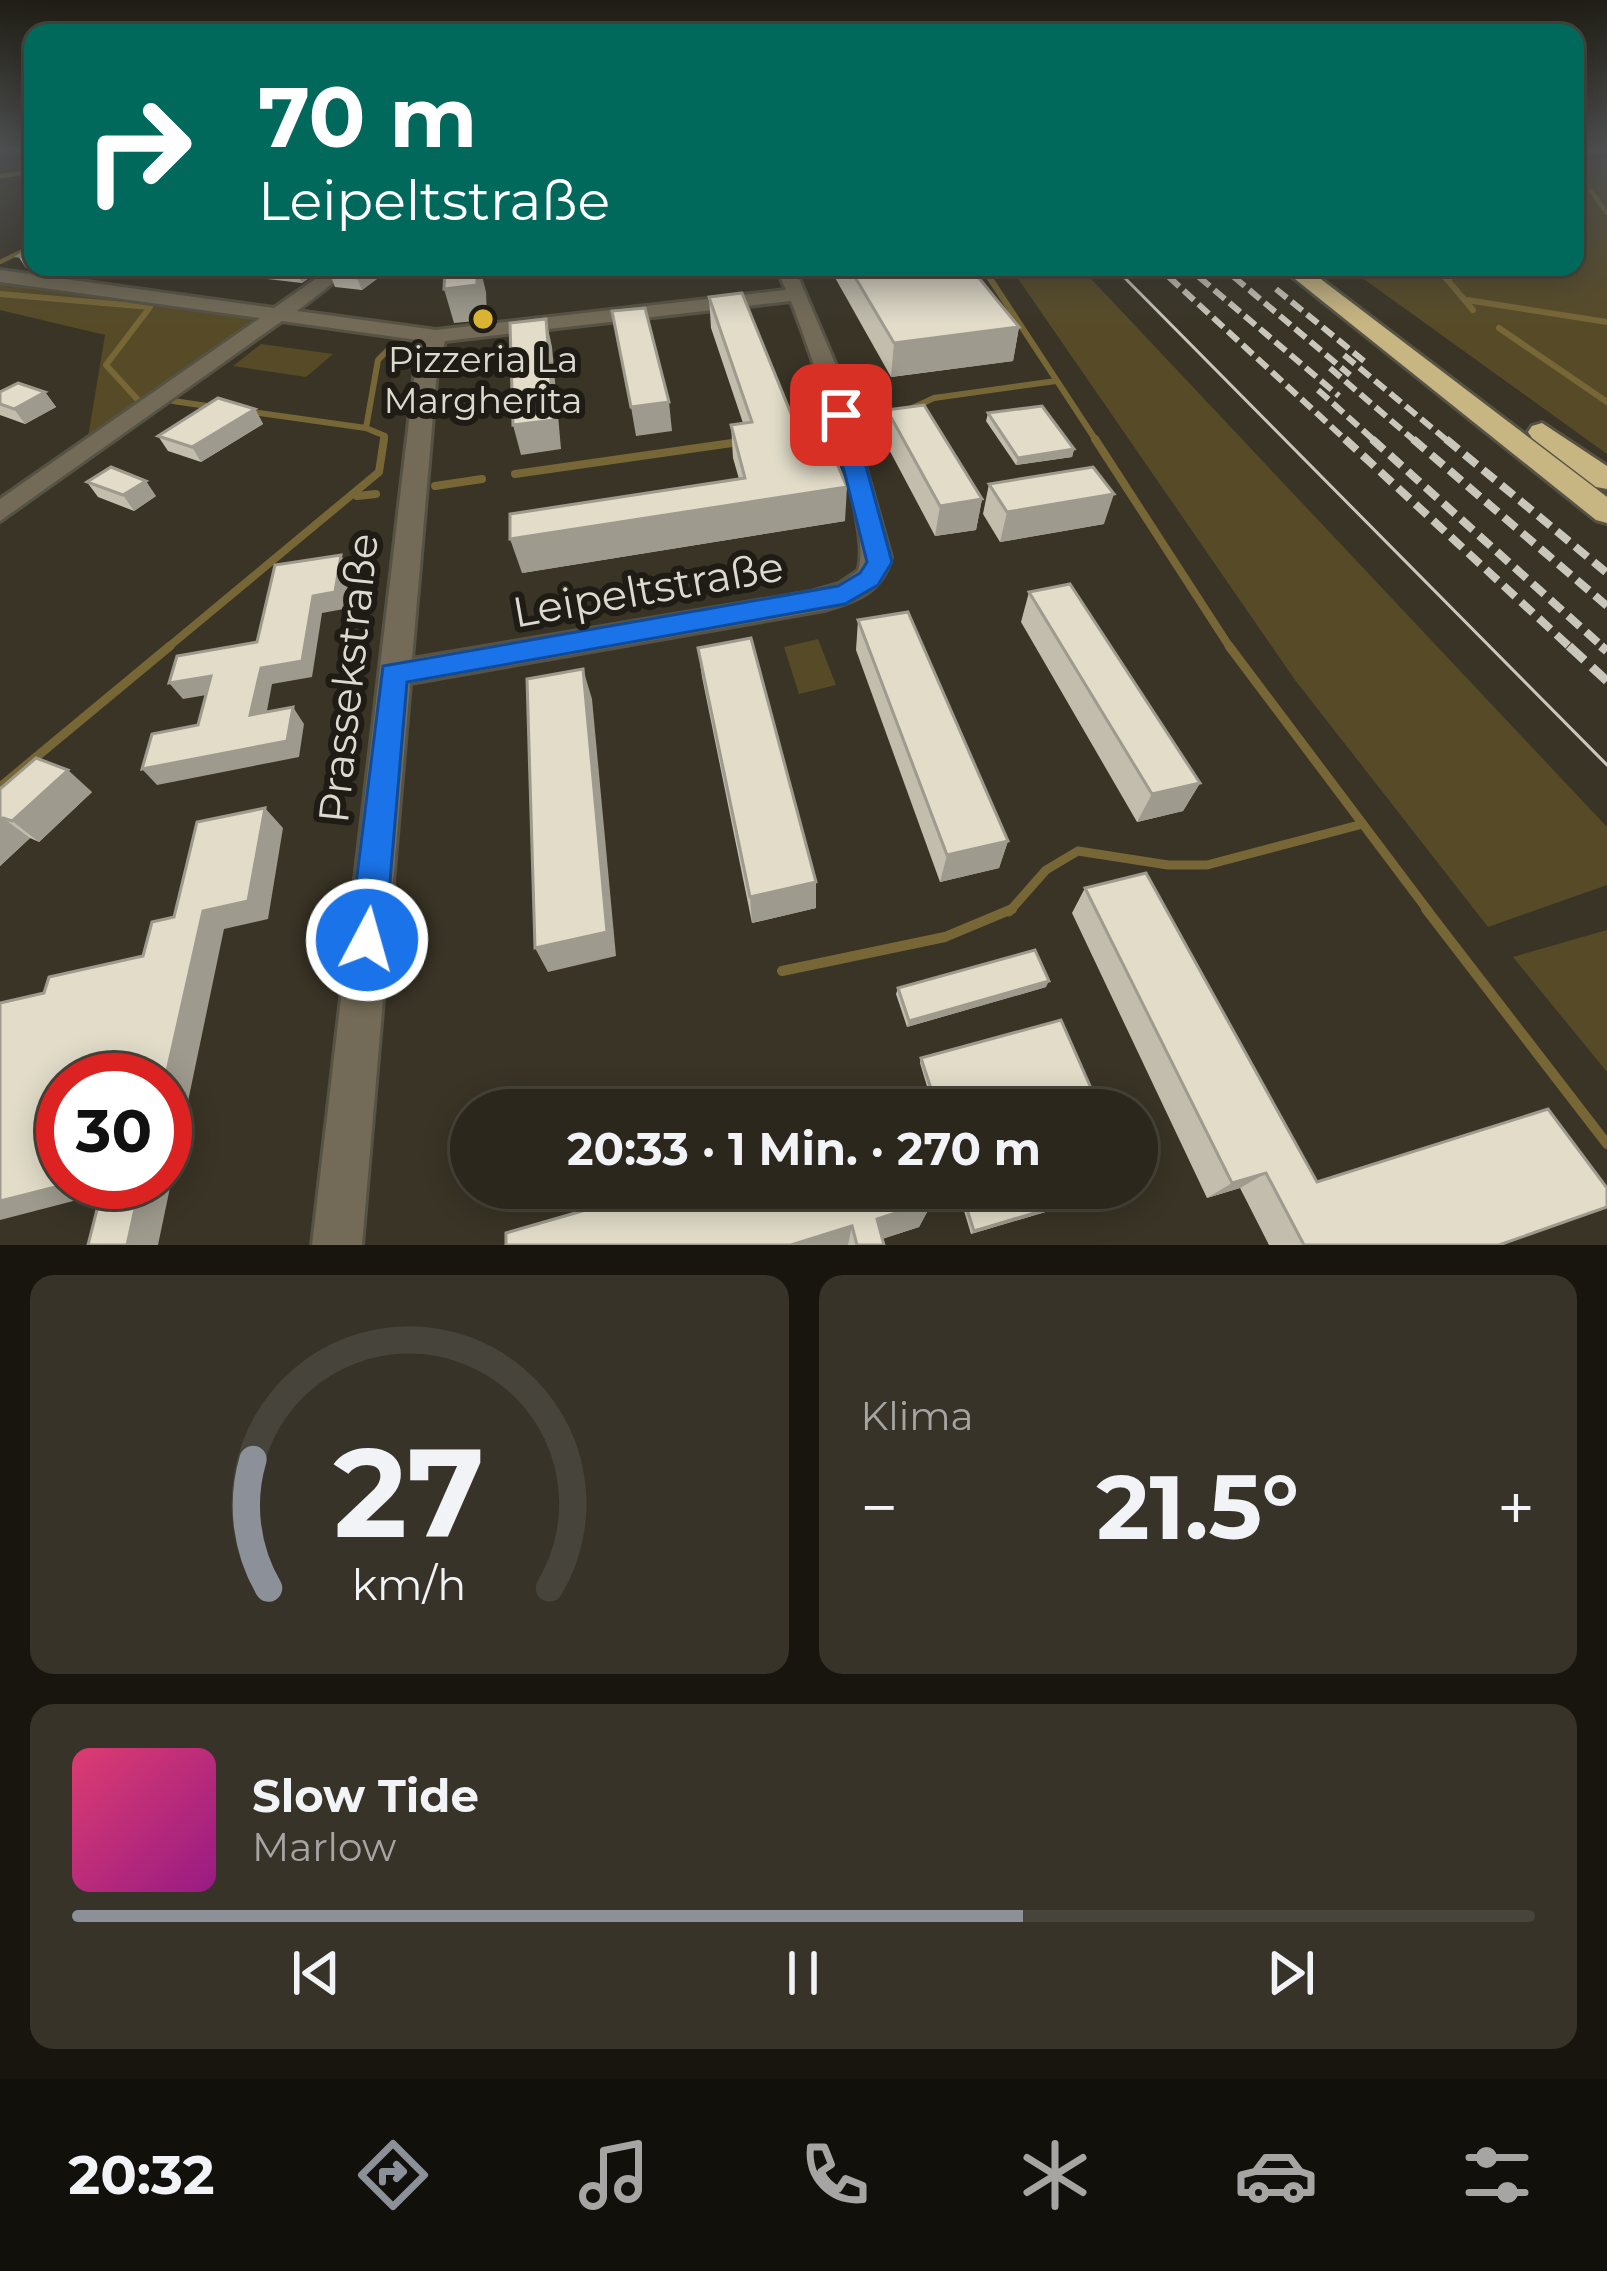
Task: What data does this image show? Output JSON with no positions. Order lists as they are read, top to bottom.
{
  "streets": {
    "street": ["Leipeltstraße", "Prassekstraße"]
  },
  "crossings": [
    ["Leipeltstraße", "Prassekstraße"]
  ],
  "places": ["Pizzeria La Margherita"],
  "page": {
    "turn": ["70 m", "Leipeltstraße"],
    "limit": "30",
    "trip": "20:33 · 1 Min. · 270 m",
    "tile": "Klima",
    "heat": ["−", "21.5°", "+"],
    "song": ["Slow Tide", "Marlow"],
    "tabs": "20:32",
    "gauge": ["27", "km/h"]
  }
}
